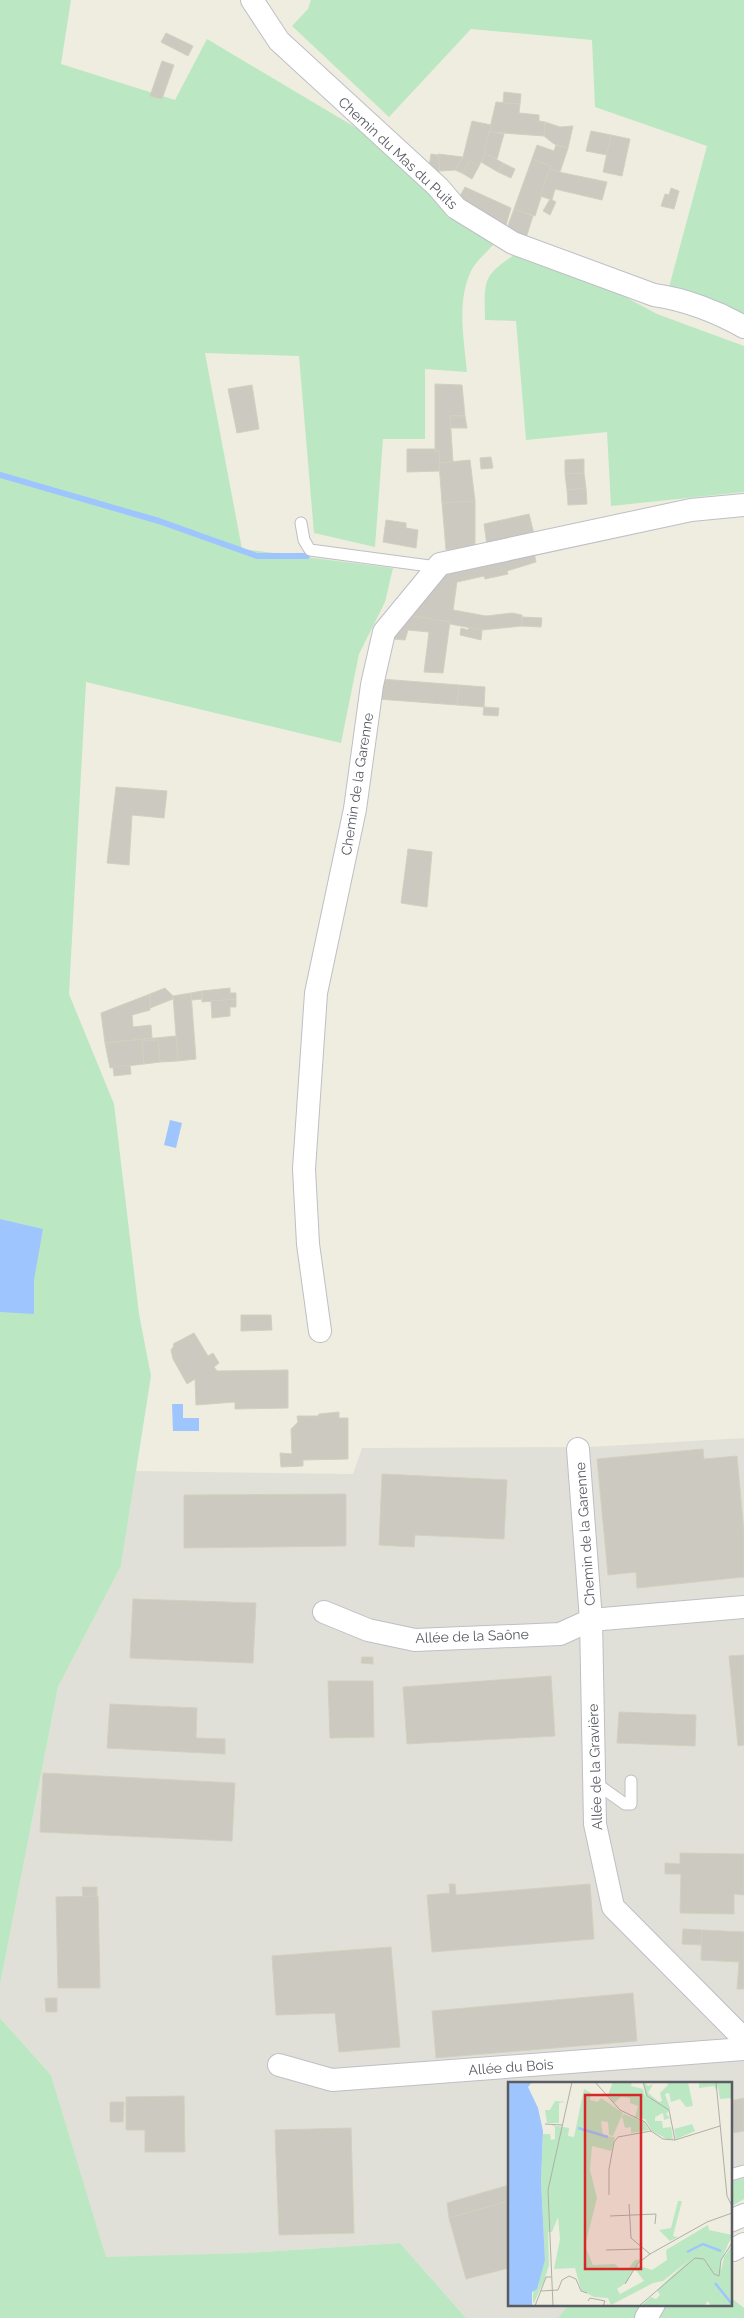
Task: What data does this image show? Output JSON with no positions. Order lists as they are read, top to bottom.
{
  "streets": {
    "street": [
      "Chemin du Mas du Puits",
      "Chemin de la Garenne",
      "Allée de la Saône",
      "Allée de la Gravière",
      "Allée du Bois"
    ]
  },
  "crossings": [
    ["Chemin de la Garenne", "Allée de la Saône"],
    ["Chemin de la Garenne", "Allée de la Gravière"],
    ["Allée de la Saône", "Allée de la Gravière"]
  ]
}
